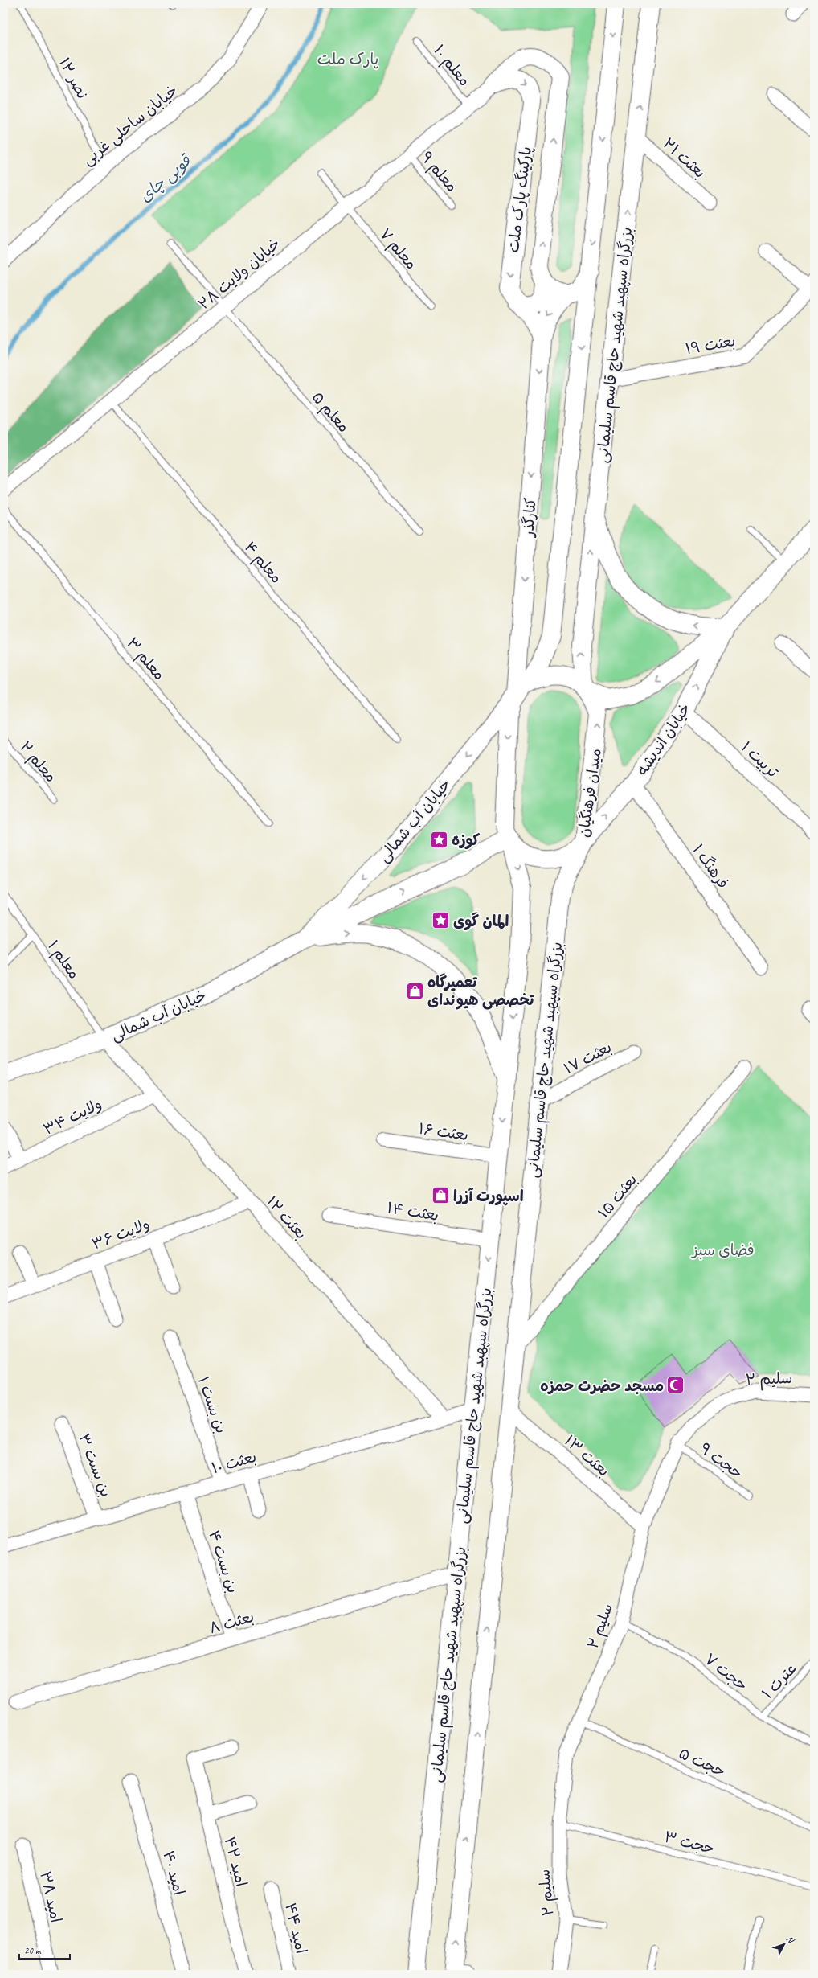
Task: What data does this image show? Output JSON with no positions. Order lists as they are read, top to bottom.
{
  "streets": {
    "main road": [
      "پارکینگ پارک ملت",
      "بزرگراه سپهبد شهید حاج قاسم سلیمانی",
      "کنارگذر",
      "خیابان اندیشه",
      "میدان فرهنگیان",
      "خیابان آب شمالی"
    ],
    "street": [
      "خیابان ساحلی غربی",
      "بعثت ۲۱",
      "خیابان ولایت ۲۸",
      "بعثت ۱۹",
      "تربیت ۱",
      "فرهنگ ۱",
      "بعثت ۱۷",
      "ولایت ۳۴",
      "بعثت ۱۶",
      "بعثت ۱۵",
      "بعثت ۱۴",
      "بعثت ۱۲",
      "ولایت ۳۶",
      "سلیم ۲",
      "بن بست ۱",
      "بعثت ۱۳",
      "بعثت ۱۰",
      "بن بست ۳",
      "بن بست ۴",
      "بعثت ۸",
      "امید ۴۲",
      "امید ۴۰",
      "امید ۳۸",
      "امید ۴۴"
    ],
    "lane": [
      "معلم ۱۰",
      "نصر ۱۲",
      "معلم ۹",
      "معلم ۷",
      "معلم ۵",
      "معلم ۴",
      "معلم ۳",
      "معلم ۲",
      "معلم ۱",
      "حجت ۹",
      "حجت ۷",
      "عترت ۱",
      "حجت ۵",
      "حجت ۳"
    ]
  },
  "crossings": [
    ["معلم ۱۰", "خیابان ولایت ۲۸"],
    ["نصر ۱۲", "خیابان ساحلی غربی"],
    ["بعثت ۲۱", "بزرگراه سپهبد شهید حاج قاسم سلیمانی"],
    ["معلم ۹", "خیابان ولایت ۲۸"],
    ["پارکینگ پارک ملت", "خیابان ولایت ۲۸"],
    ["پارکینگ پارک ملت", "کنارگذر"],
    ["معلم ۷", "خیابان ولایت ۲۸"],
    ["خیابان ولایت ۲۸", "معلم ۵"],
    ["خیابان ولایت ۲۸", "معلم ۴"],
    ["بعثت ۱۹", "بزرگراه سپهبد شهید حاج قاسم سلیمانی"],
    ["بزرگراه سپهبد شهید حاج قاسم سلیمانی", "خیابان اندیشه"],
    ["بزرگراه سپهبد شهید حاج قاسم سلیمانی", "میدان فرهنگیان"],
    ["بزرگراه سپهبد شهید حاج قاسم سلیمانی", "خیابان آب شمالی"],
    ["بزرگراه سپهبد شهید حاج قاسم سلیمانی", "بعثت ۱۷"],
    ["بزرگراه سپهبد شهید حاج قاسم سلیمانی", "بعثت ۱۶"],
    ["بزرگراه سپهبد شهید حاج قاسم سلیمانی", "بعثت ۱۵"],
    ["بزرگراه سپهبد شهید حاج قاسم سلیمانی", "بعثت ۱۴"],
    ["بزرگراه سپهبد شهید حاج قاسم سلیمانی", "بعثت ۱۳"],
    ["بزرگراه سپهبد شهید حاج قاسم سلیمانی", "بعثت ۱۰"],
    ["بزرگراه سپهبد شهید حاج قاسم سلیمانی", "بعثت ۸"],
    ["کنارگذر", "میدان فرهنگیان"],
    ["کنارگذر", "خیابان آب شمالی"],
    ["خیابان اندیشه", "تربیت ۱"],
    ["خیابان اندیشه", "میدان فرهنگیان"],
    ["خیابان اندیشه", "فرهنگ ۱"],
    ["میدان فرهنگیان", "خیابان آب شمالی"],
    ["خیابان آب شمالی", "معلم ۱"],
    ["خیابان آب شمالی", "بعثت ۱۲"],
    ["معلم ۱", "بعثت ۱۲"],
    ["ولایت ۳۴", "بعثت ۱۲"],
    ["بعثت ۱۲", "ولایت ۳۶"],
    ["بعثت ۱۲", "بعثت ۱۰"],
    ["سلیم ۲", "بعثت ۱۳"],
    ["سلیم ۲", "حجت ۹"],
    ["سلیم ۲", "حجت ۷"],
    ["سلیم ۲", "حجت ۵"],
    ["سلیم ۲", "حجت ۳"],
    ["بن بست ۱", "بعثت ۱۰"],
    ["بعثت ۱۰", "بن بست ۳"],
    ["بعثت ۱۰", "بن بست ۴"],
    ["بن بست ۴", "بعثت ۸"],
    ["حجت ۷", "عترت ۱"]
  ],
  "one_way": ["کنارگذر"],
  "water": ["قوبی چای"],
  "parks": ["پارک ملت", "فضای سبز"],
  "places": {
    "place": ["کوزه", "المان گوی"],
    "shop": ["تعمیرگاه تخصصی هیوندای", "اسپورت آزرا"],
    "mosque": ["مسجد حضرت حمزه"]
  },
  "scale_bar": "20 m",
  "north": "top right"
}
